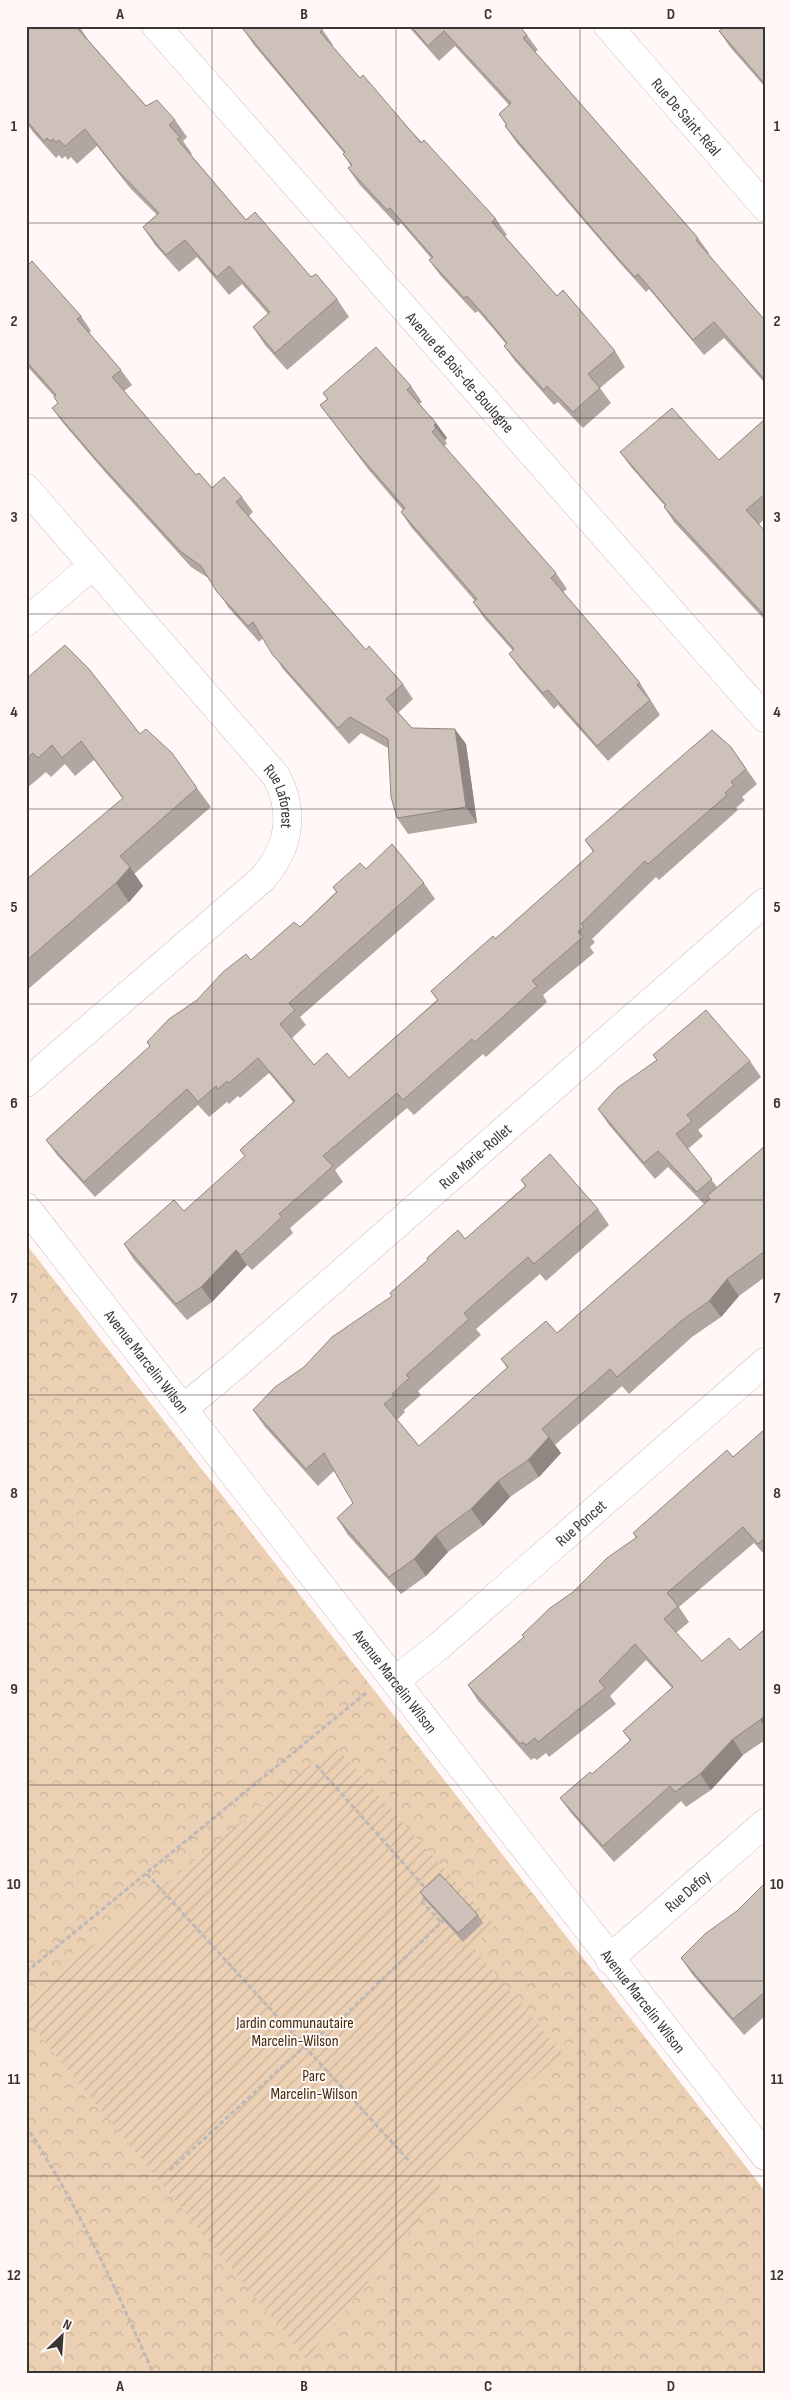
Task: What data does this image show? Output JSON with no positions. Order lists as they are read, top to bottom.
{
  "streets": {
    "street": [
      "Rue De Saint-Réal",
      "Avenue de Bois-de-Boulogne",
      "Rue Laforest",
      "Rue Marie-Rollet",
      "Avenue Marcelin Wilson",
      "Rue Poncet",
      "Rue Defoy"
    ]
  },
  "crossings": [
    ["Rue Marie-Rollet", "Avenue Marcelin Wilson"],
    ["Avenue Marcelin Wilson", "Rue Poncet"],
    ["Avenue Marcelin Wilson", "Rue Defoy"]
  ],
  "parks": ["Jardin communautaire Marcelin-Wilson", "Parc Marcelin-Wilson"],
  "north": "top right",
  "grid": {
    "columns": [
      "A",
      "B",
      "C",
      "D"
    ],
    "rows": [
      "1",
      "2",
      "3",
      "4",
      "5",
      "6",
      "7",
      "8",
      "9",
      "10",
      "11",
      "12"
    ]
  }
}
